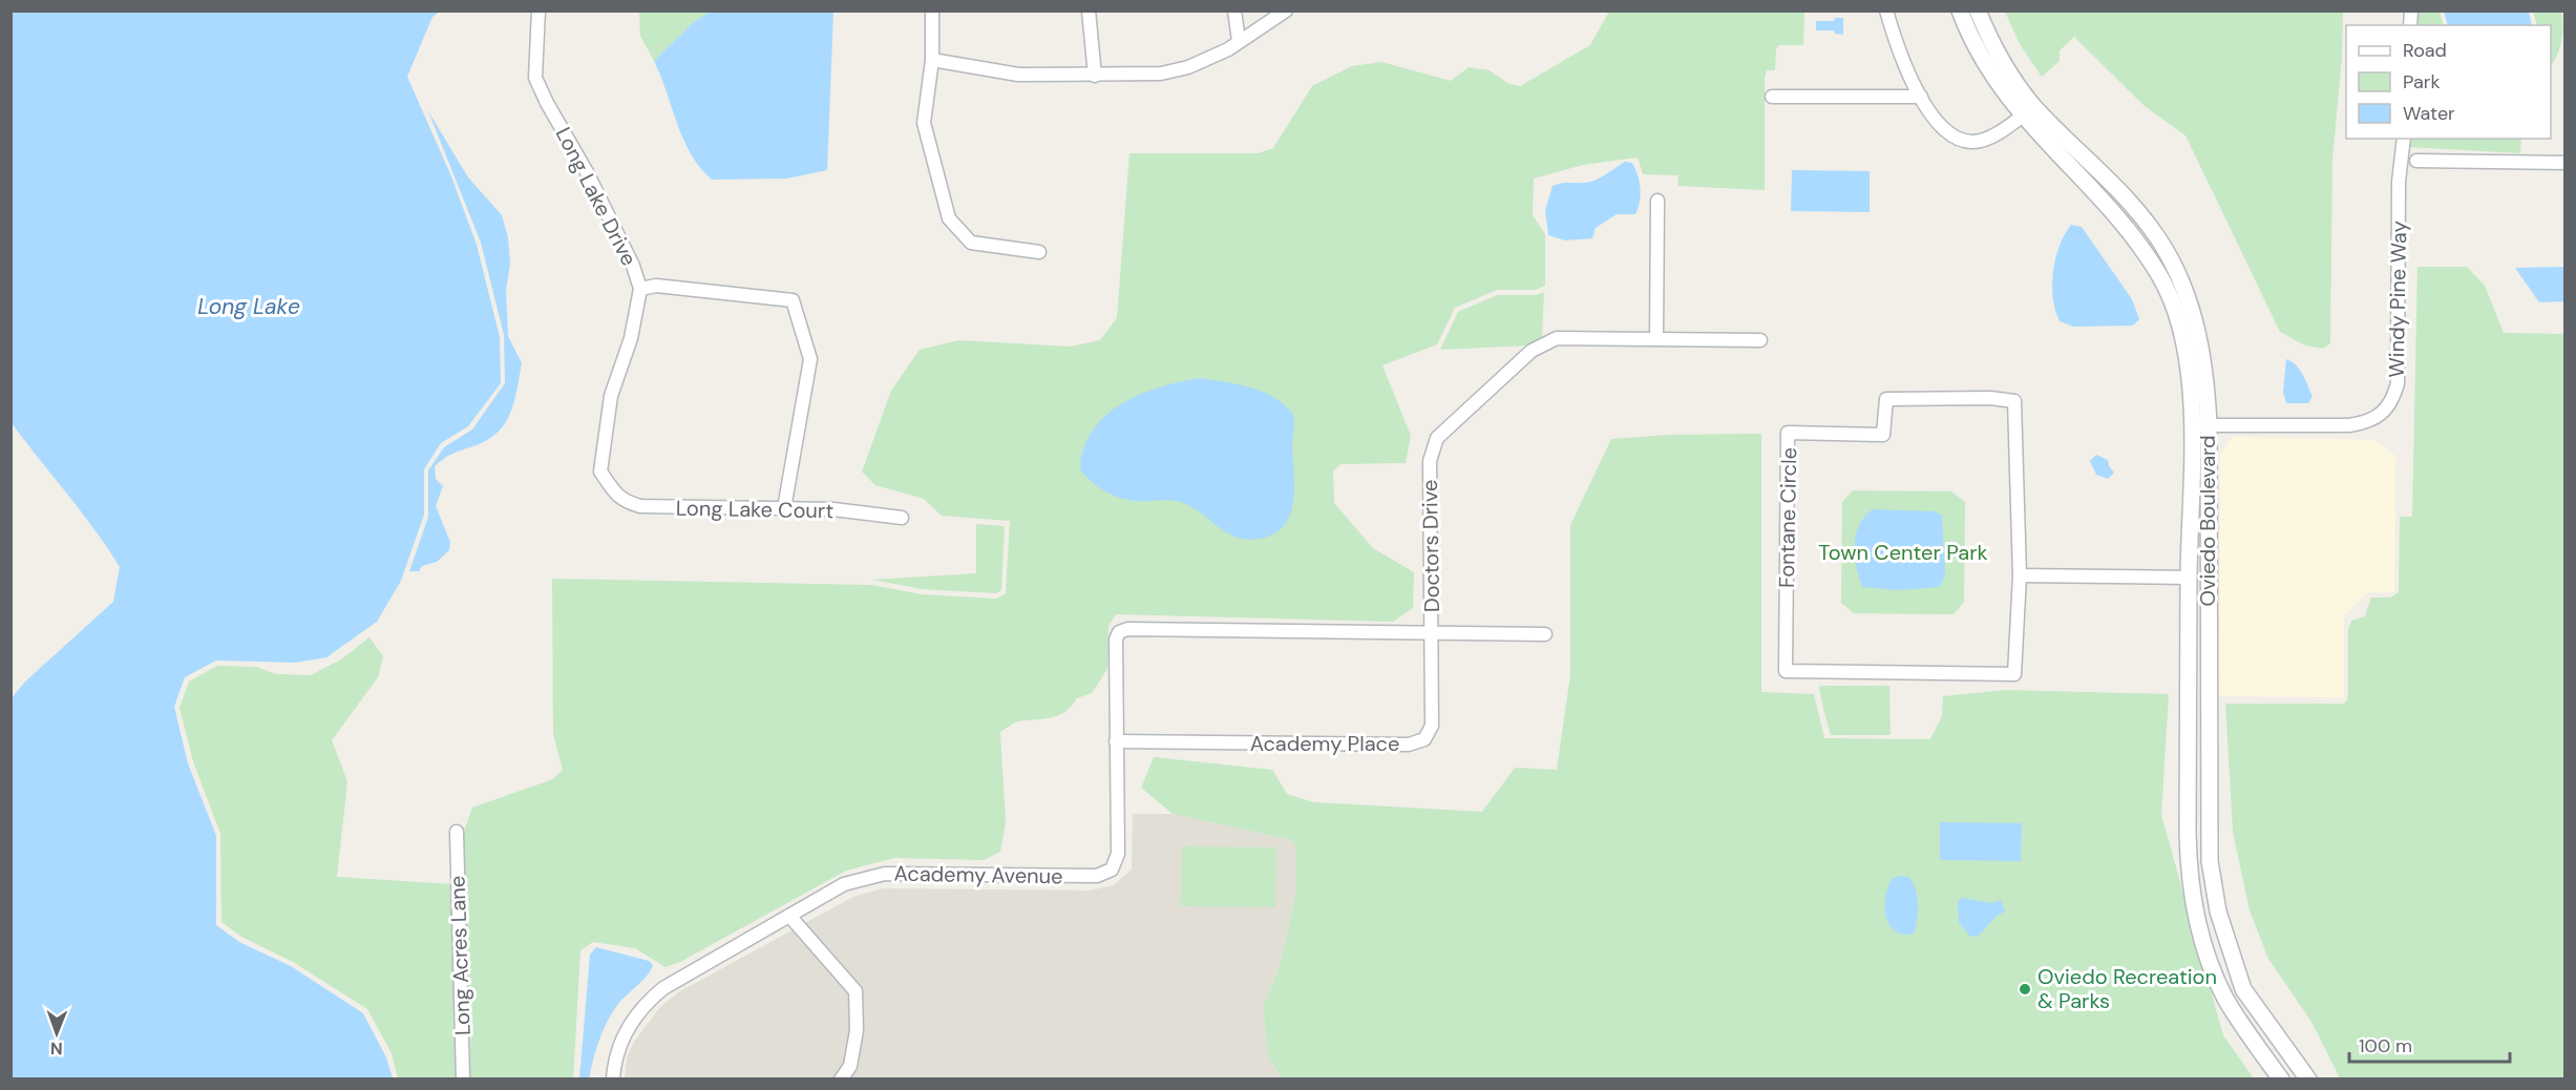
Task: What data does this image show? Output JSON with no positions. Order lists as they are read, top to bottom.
{
  "streets": {
    "street": [
      "Long Lake Drive",
      "Windy Pine Way",
      "Long Lake Court",
      "Fontane Circle",
      "Oviedo Boulevard",
      "Doctors Drive",
      "Academy Place",
      "Academy Avenue",
      "Long Acres Lane"
    ]
  },
  "crossings": [
    ["Long Lake Drive", "Long Lake Court"],
    ["Windy Pine Way", "Oviedo Boulevard"],
    ["Doctors Drive", "Academy Place"],
    ["Doctors Drive", "Academy Avenue"],
    ["Academy Place", "Academy Avenue"]
  ],
  "water": ["Long Lake"],
  "parks": ["Town Center Park"],
  "places": ["Oviedo Recreation & Parks"],
  "legend": ["Road", "Park", "Water"],
  "scale_bar": "100 m",
  "north": "bottom"
}
